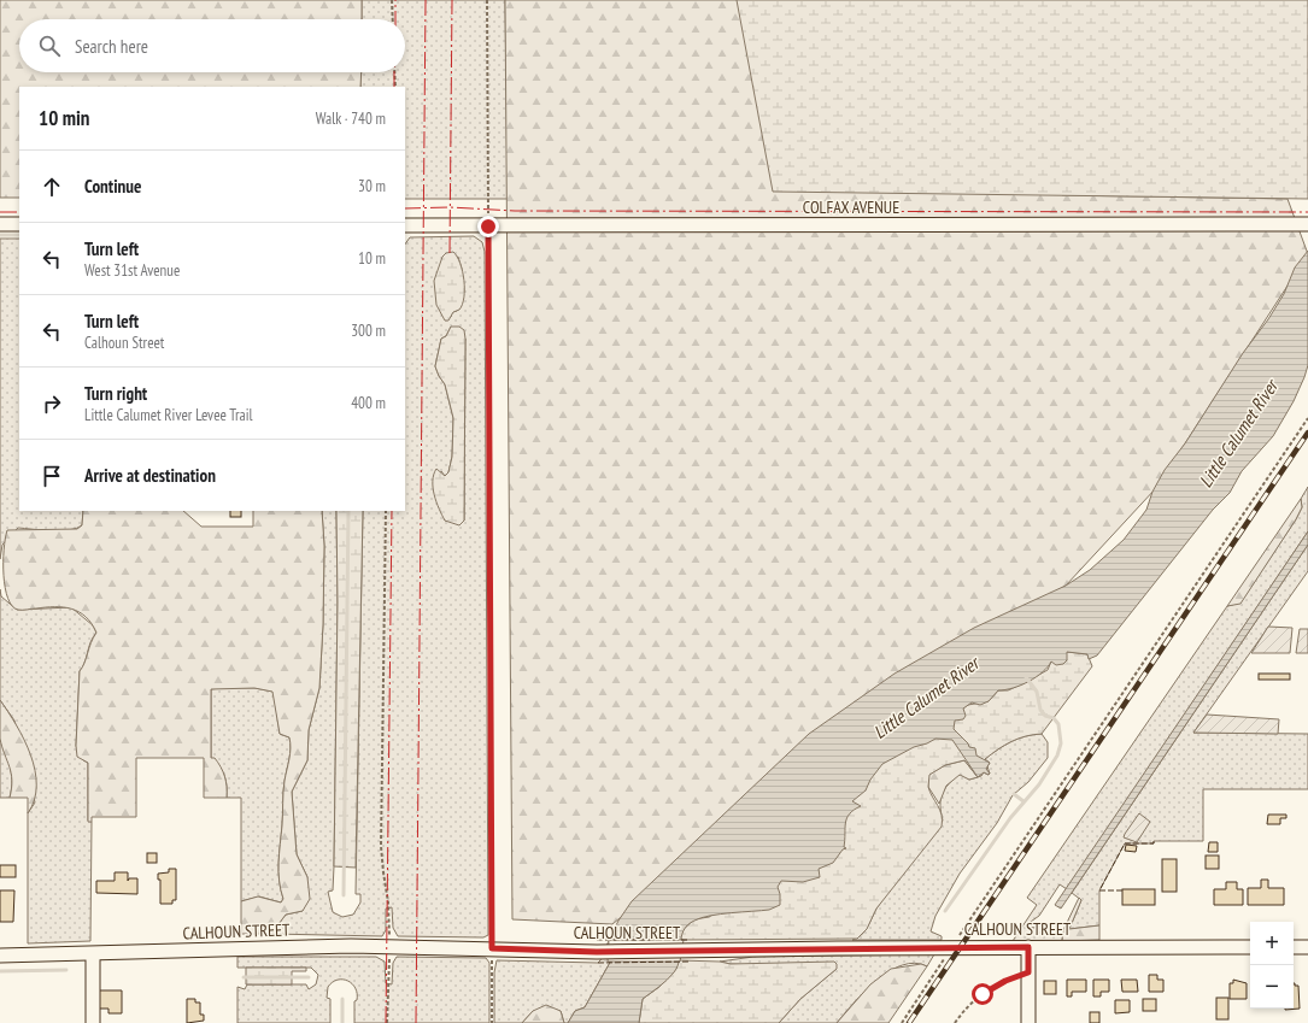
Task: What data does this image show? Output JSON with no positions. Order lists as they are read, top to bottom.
{
  "streets": {
    "street": ["COLFAX AVENUE", "CALHOUN STREET"]
  },
  "water": ["Little Calumet River"],
  "page": {
    "search": "Search here",
    "heading": ["10 min", "Walk · 740 m"],
    "list": [
      ["Continue", "30 m"],
      ["Turn left", "West 31st Avenue", "10 m"],
      ["Turn left", "Calhoun Street", "300 m"],
      ["Turn right", "Little Calumet River Levee Trail", "400 m"],
      "Arrive at destination"
    ],
    "map_buttons": ["+", "−"]
  }
}
